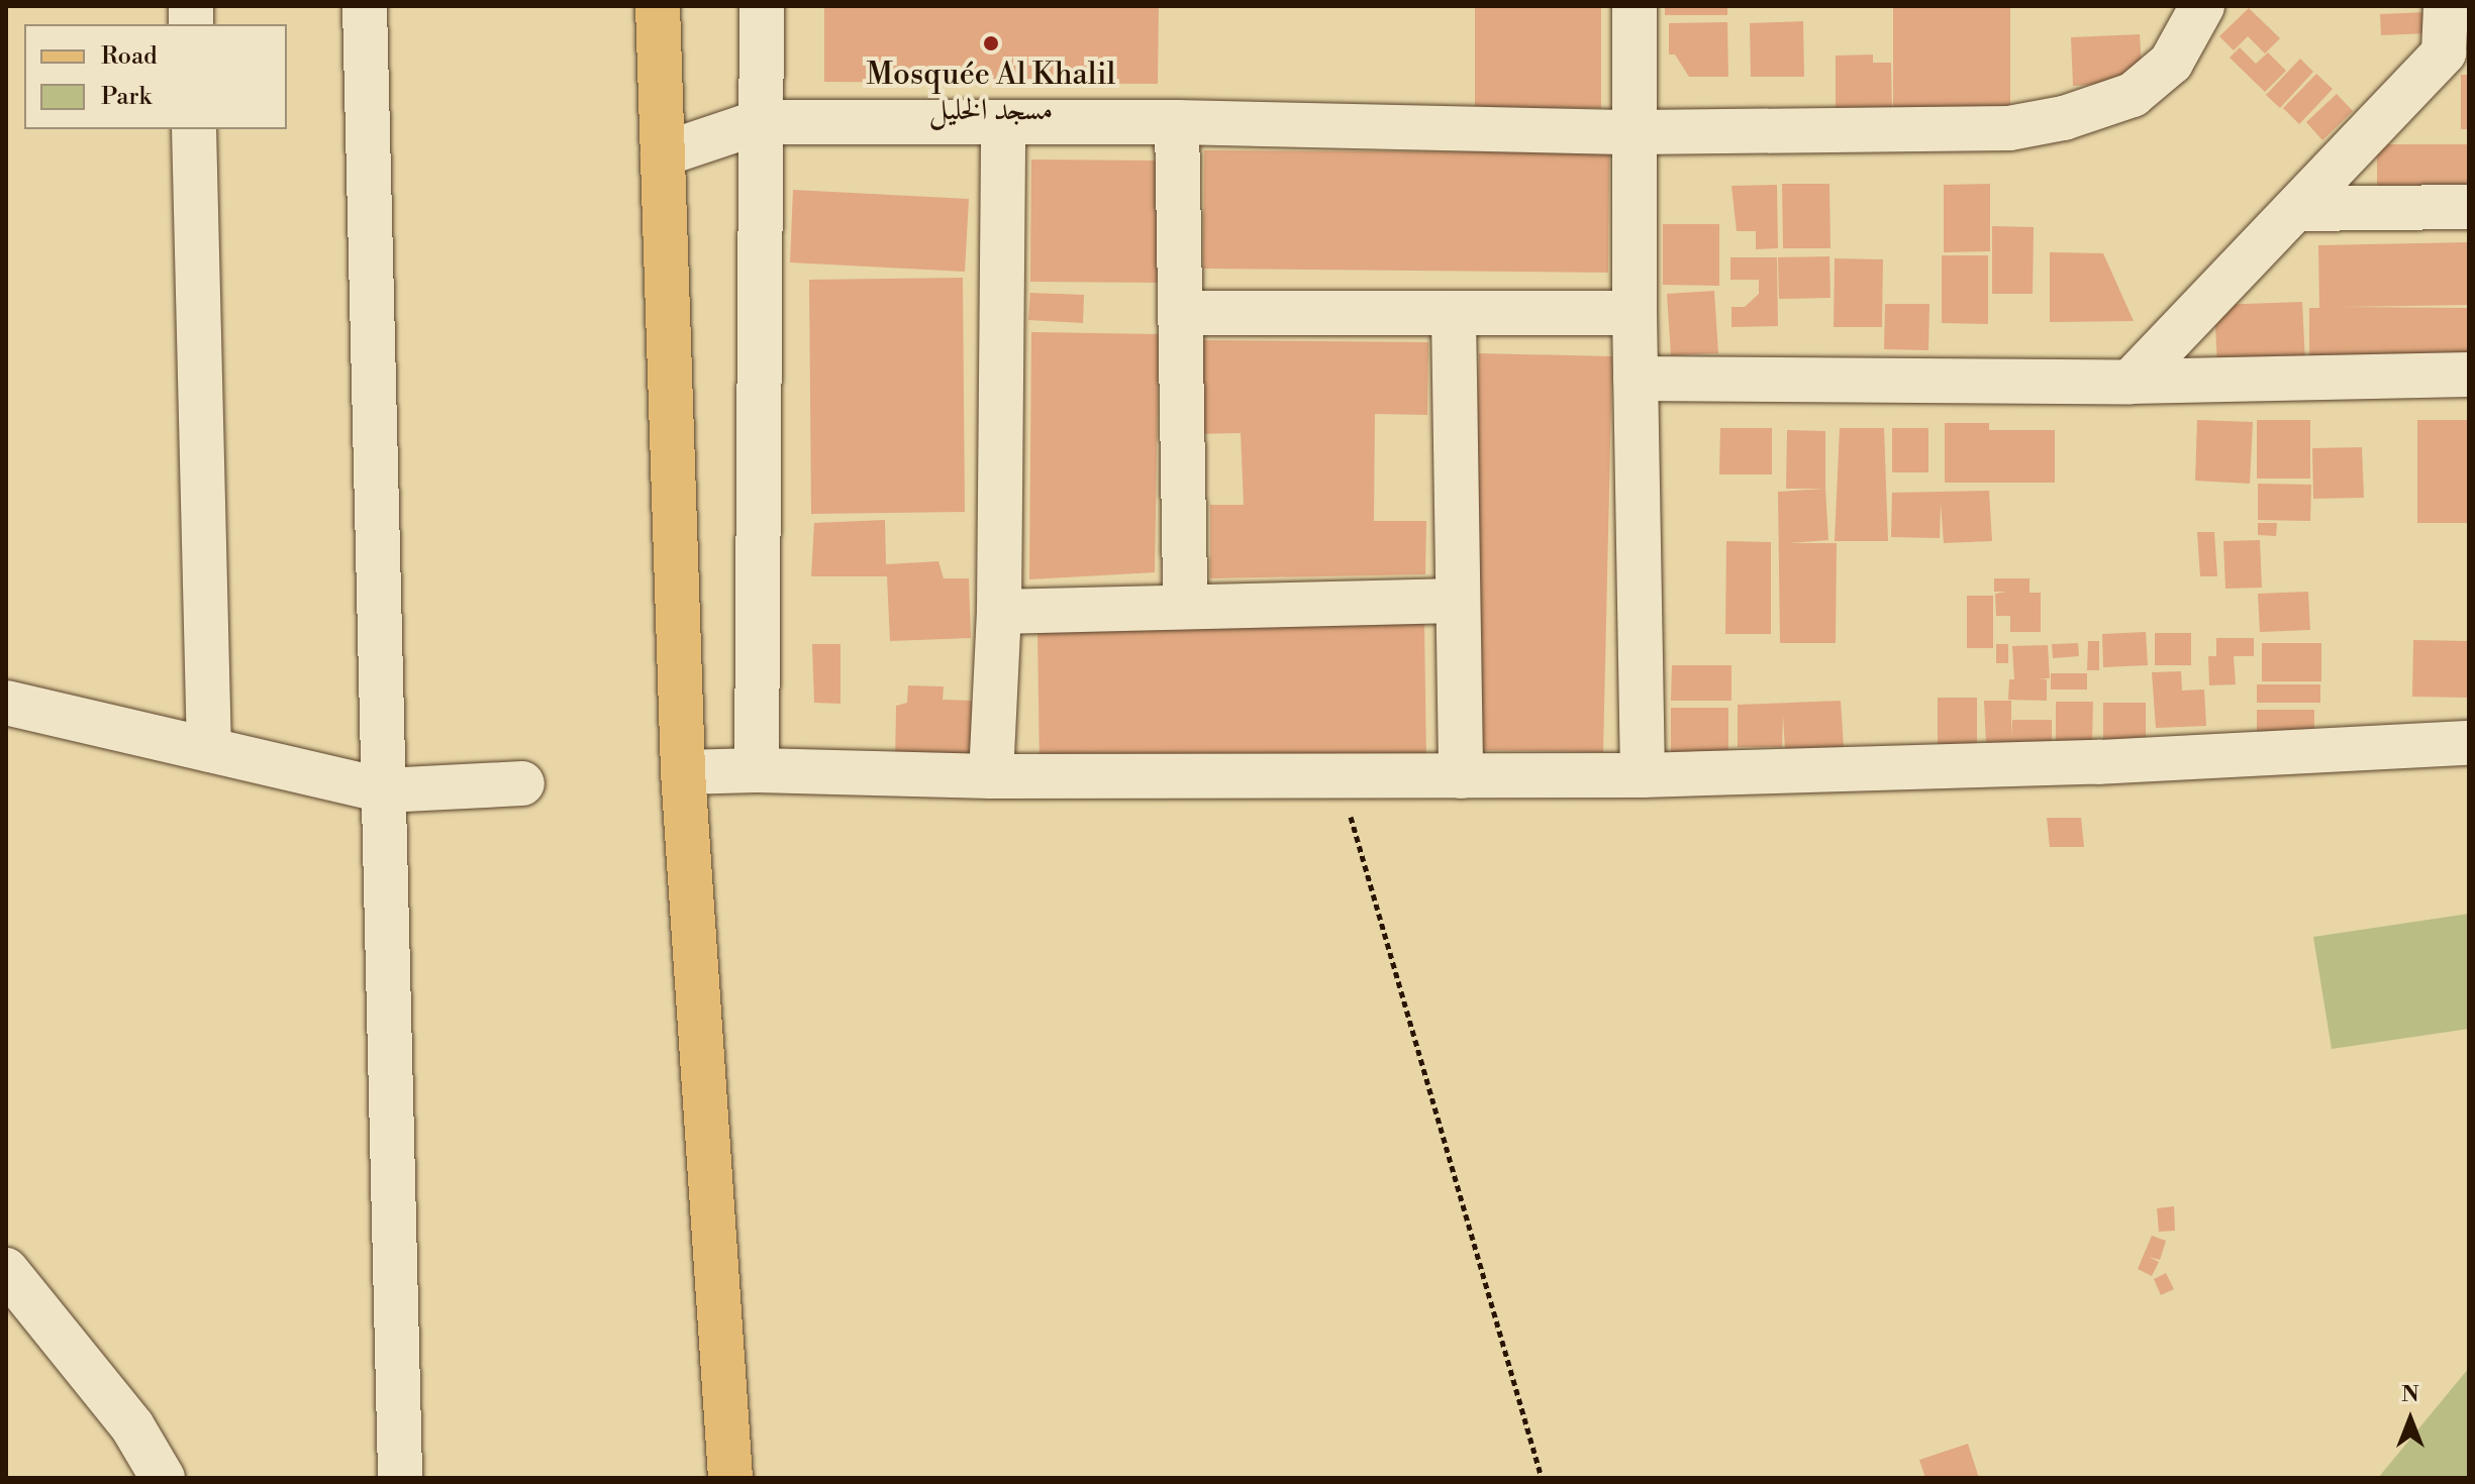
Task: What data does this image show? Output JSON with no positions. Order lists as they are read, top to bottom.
{
  "places": ["Mosquée Al Khalil مسجد الخليل"],
  "legend": ["Road", "Park"],
  "north": "top"
}
